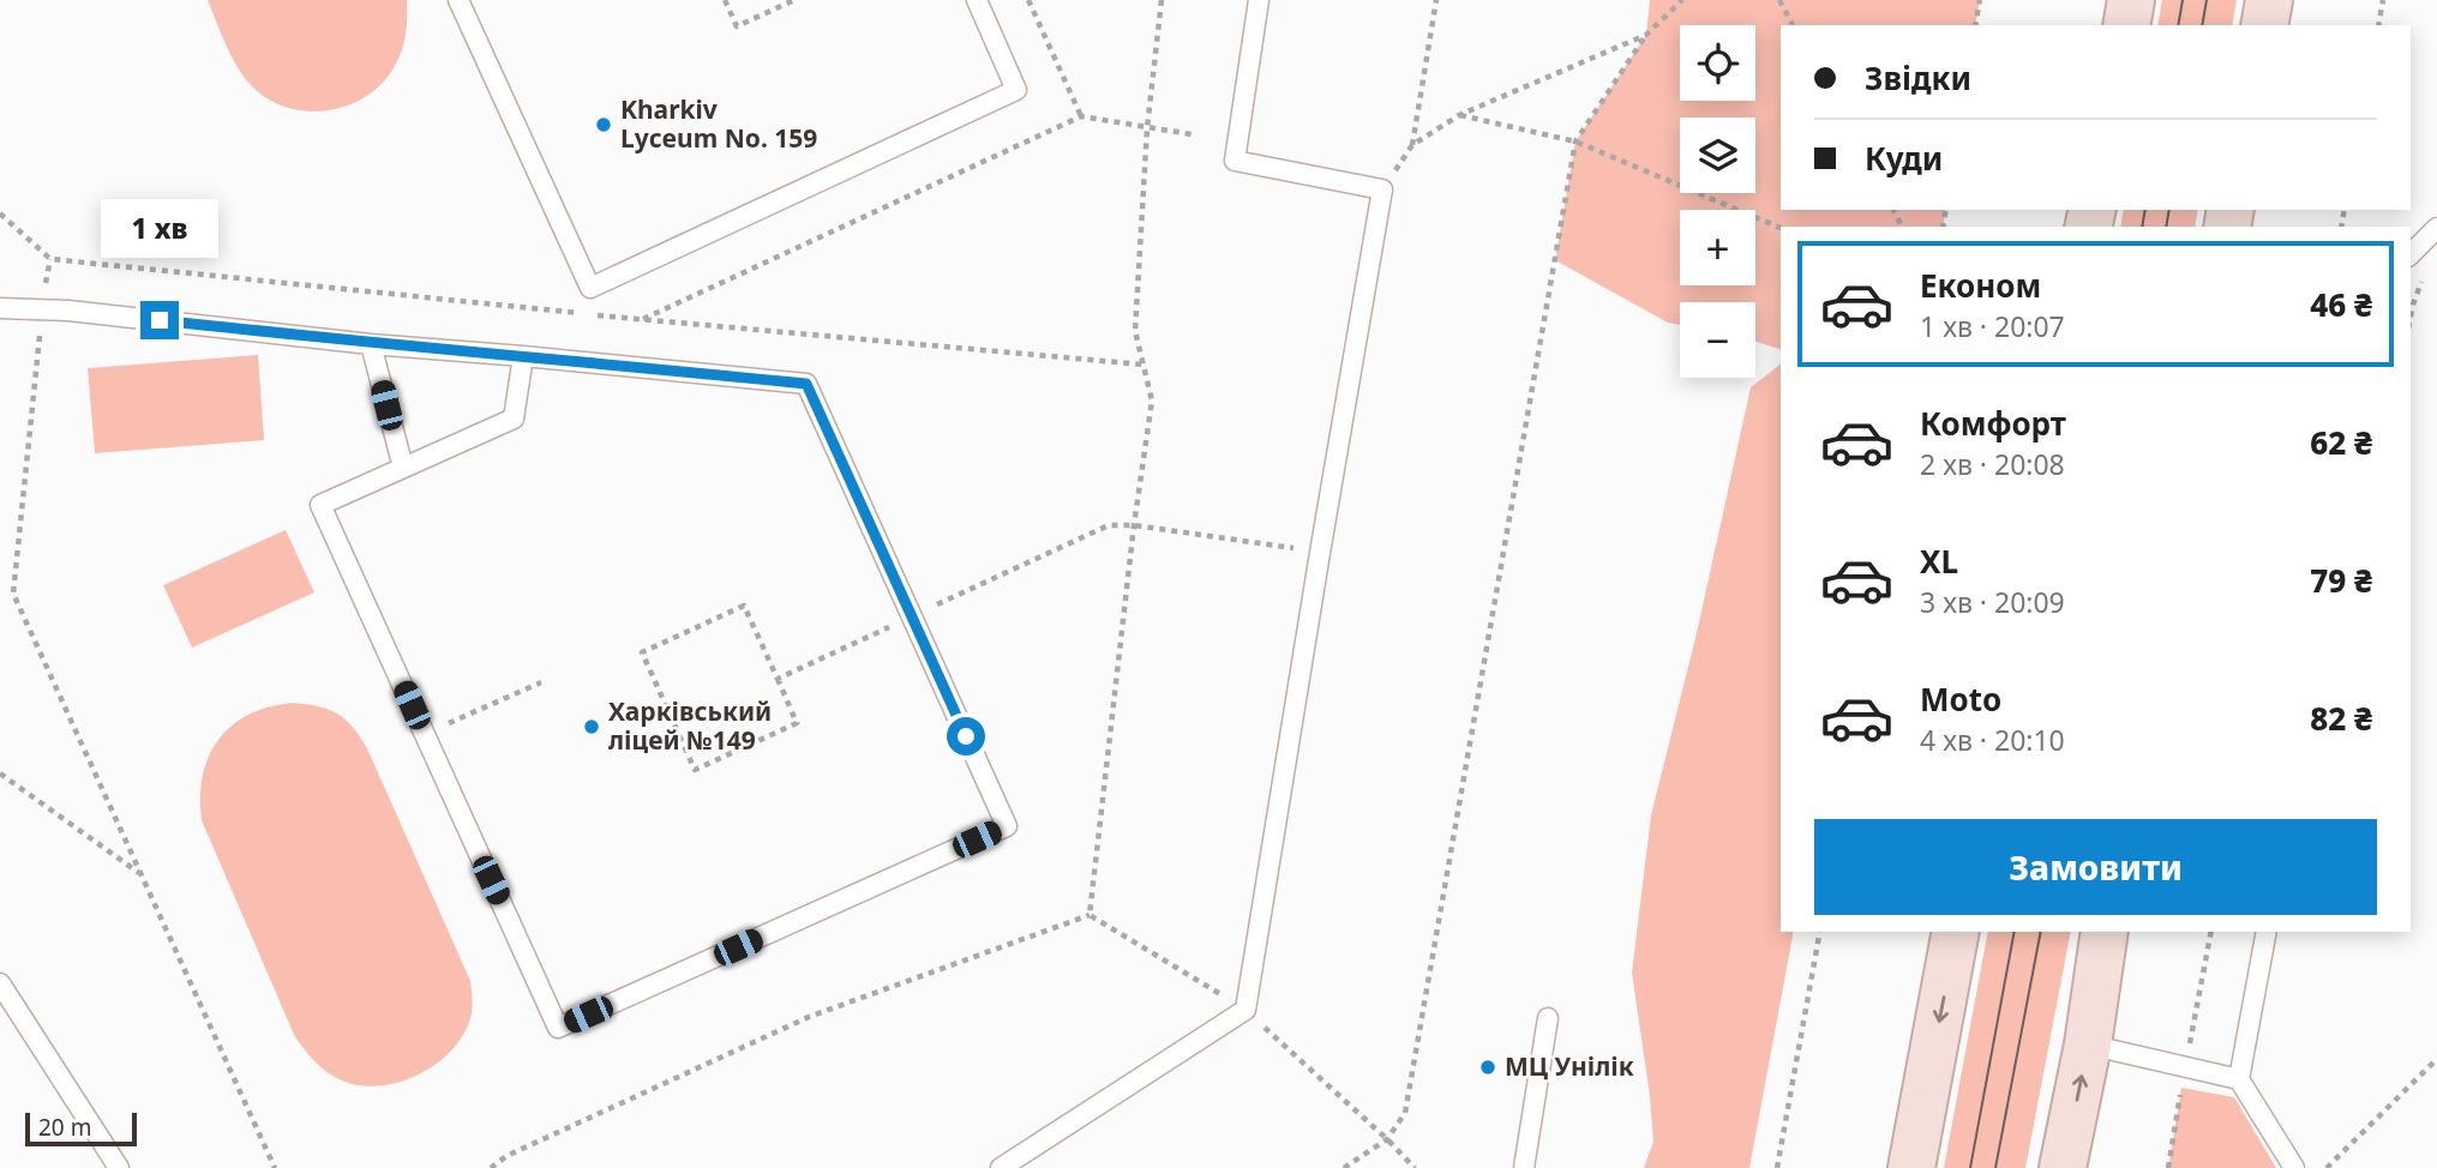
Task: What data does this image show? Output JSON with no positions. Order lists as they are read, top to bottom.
{
  "places": ["Kharkiv Lyceum No. 159", "Харківський ліцей №149", "МЦ Унілік"],
  "scale_bar": "20 m",
  "page": {
    "map_buttons": ["+", "−"],
    "banner": ["Звідки", "Куди"],
    "bubble": "1 хв",
    "list": [
      {
        "name": "Економ",
        "note": "1 хв · 20:07",
        "value": "46 ₴"
      },
      {
        "name": "Комфорт",
        "note": "2 хв · 20:08",
        "value": "62 ₴"
      },
      {
        "name": "XL",
        "note": "3 хв · 20:09",
        "value": "79 ₴"
      },
      {
        "name": "Moto",
        "note": "4 хв · 20:10",
        "value": "82 ₴"
      }
    ],
    "buttons": "Замовити",
    "scale": "20 m"
  }
}
